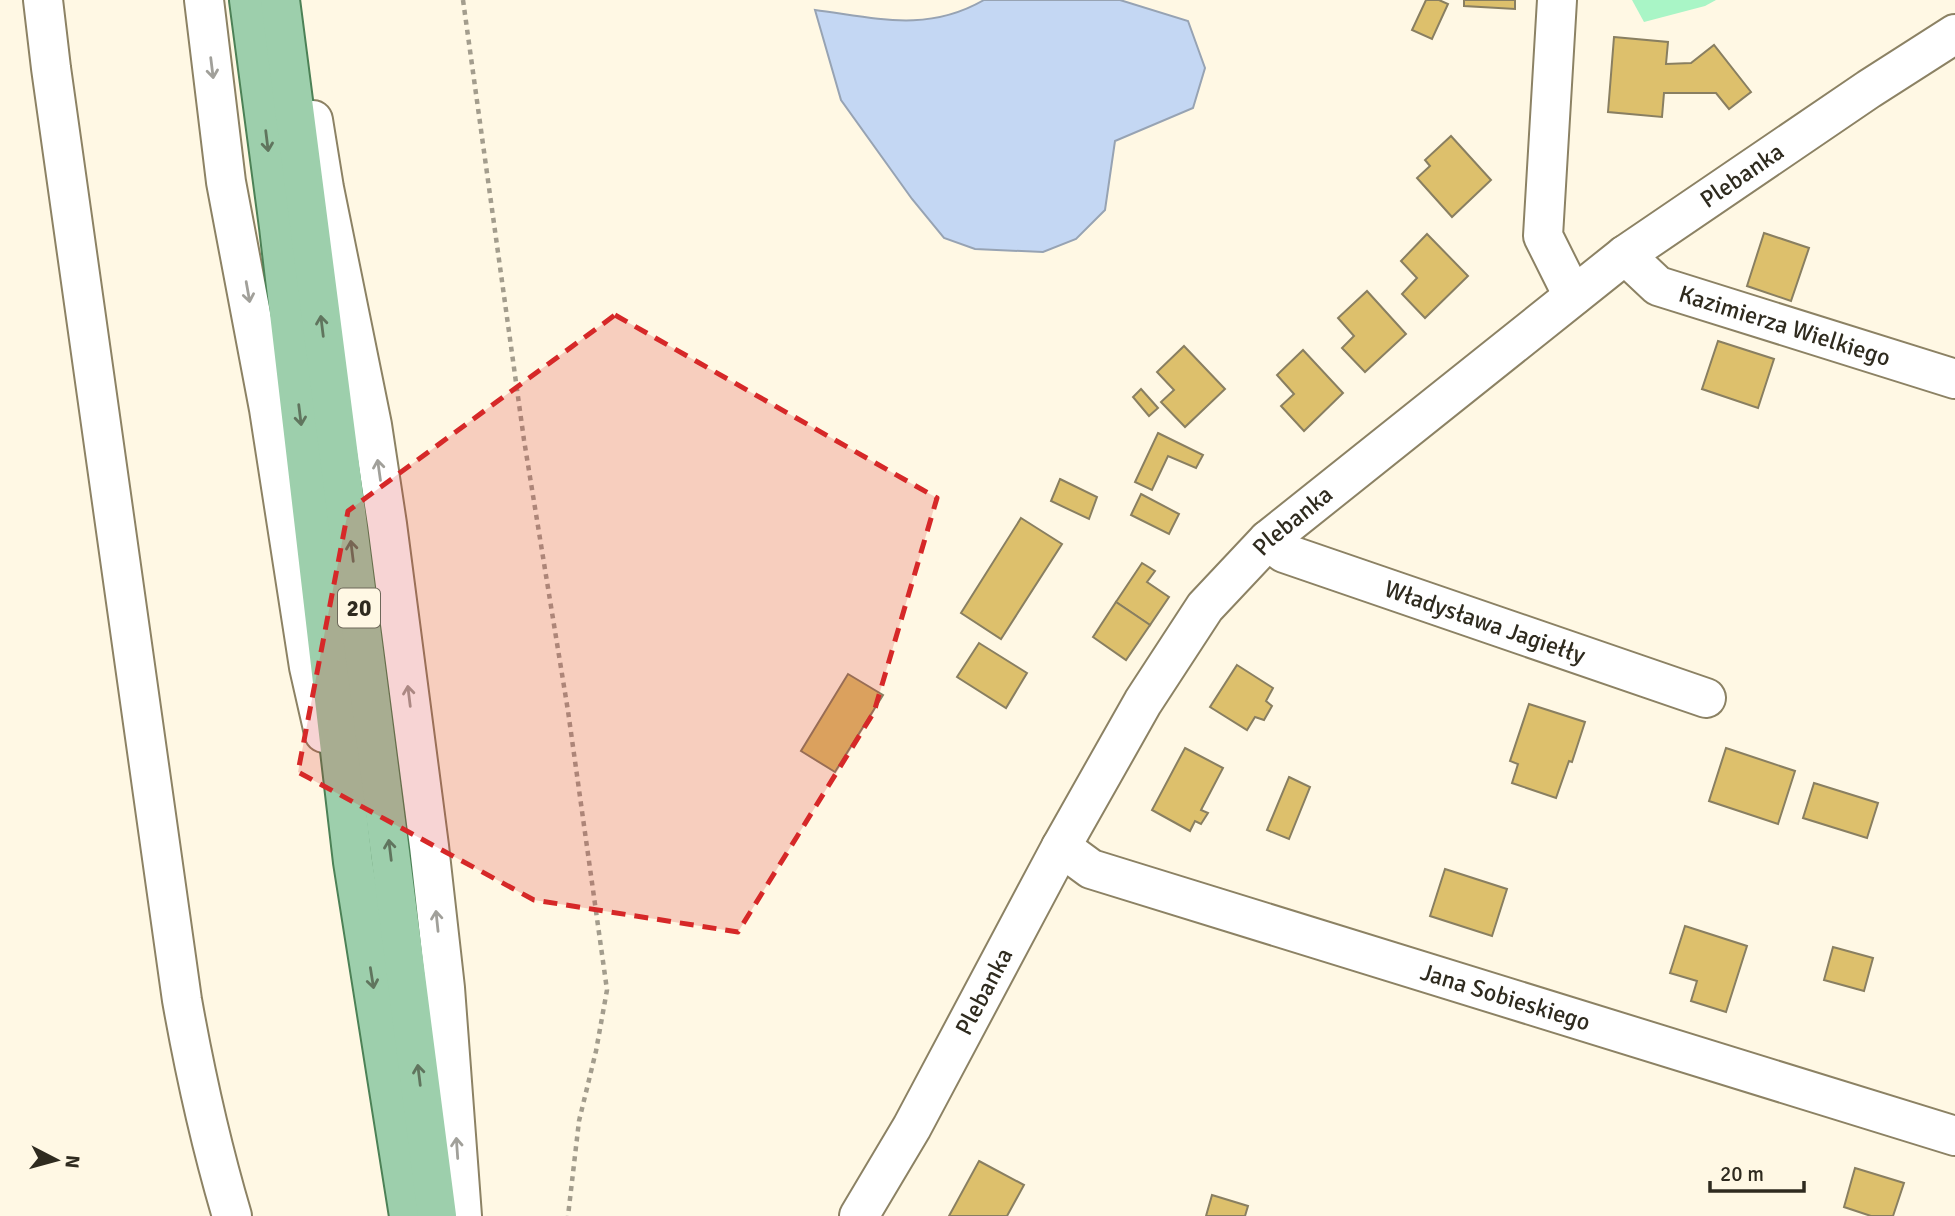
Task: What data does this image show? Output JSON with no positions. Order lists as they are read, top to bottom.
{
  "streets": {
    "main road": ["20"],
    "street": [
      "Plebanka",
      "Kazimierza Wielkiego",
      "Władysława Jagiełły",
      "Jana Sobieskiego"
    ]
  },
  "crossings": [
    ["Plebanka", "Kazimierza Wielkiego"],
    ["Plebanka", "Władysława Jagiełły"],
    ["Plebanka", "Jana Sobieskiego"]
  ],
  "scale_bar": "20 m",
  "north": "right"
}
